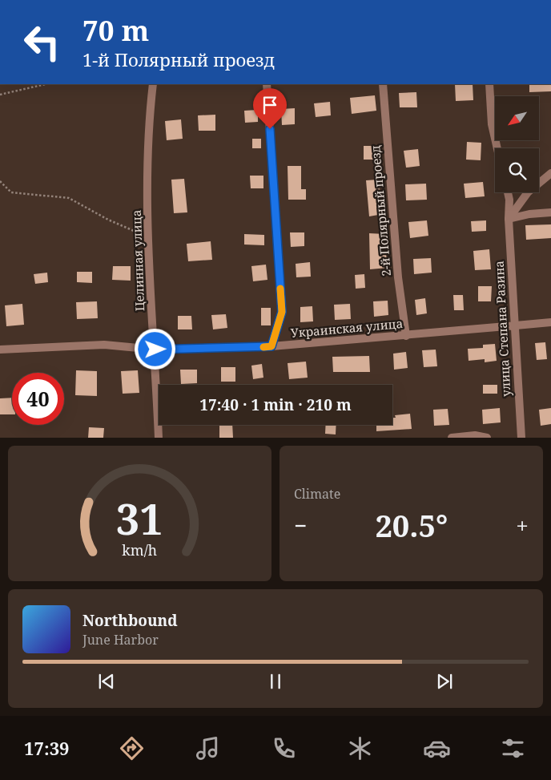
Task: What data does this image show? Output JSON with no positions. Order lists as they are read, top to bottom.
{
  "streets": {
    "street": [
      "2-й Полярный проезд",
      "Целинная улица",
      "Украинская улица",
      "улица Степана Разина"
    ]
  },
  "crossings": [
    ["2-й Полярный проезд", "Украинская улица"],
    ["Целинная улица", "Украинская улица"],
    ["Украинская улица", "улица Степана Разина"]
  ],
  "north": "bottom left",
  "page": {
    "turn": ["70 m", "1-й Полярный проезд"],
    "limit": "40",
    "trip": "17:40 · 1 min · 210 m",
    "tile": "Climate",
    "heat": ["−", "20.5°", "+"],
    "song": ["Northbound", "June Harbor"],
    "tabs": "17:39",
    "gauge": ["31", "km/h"]
  }
}
